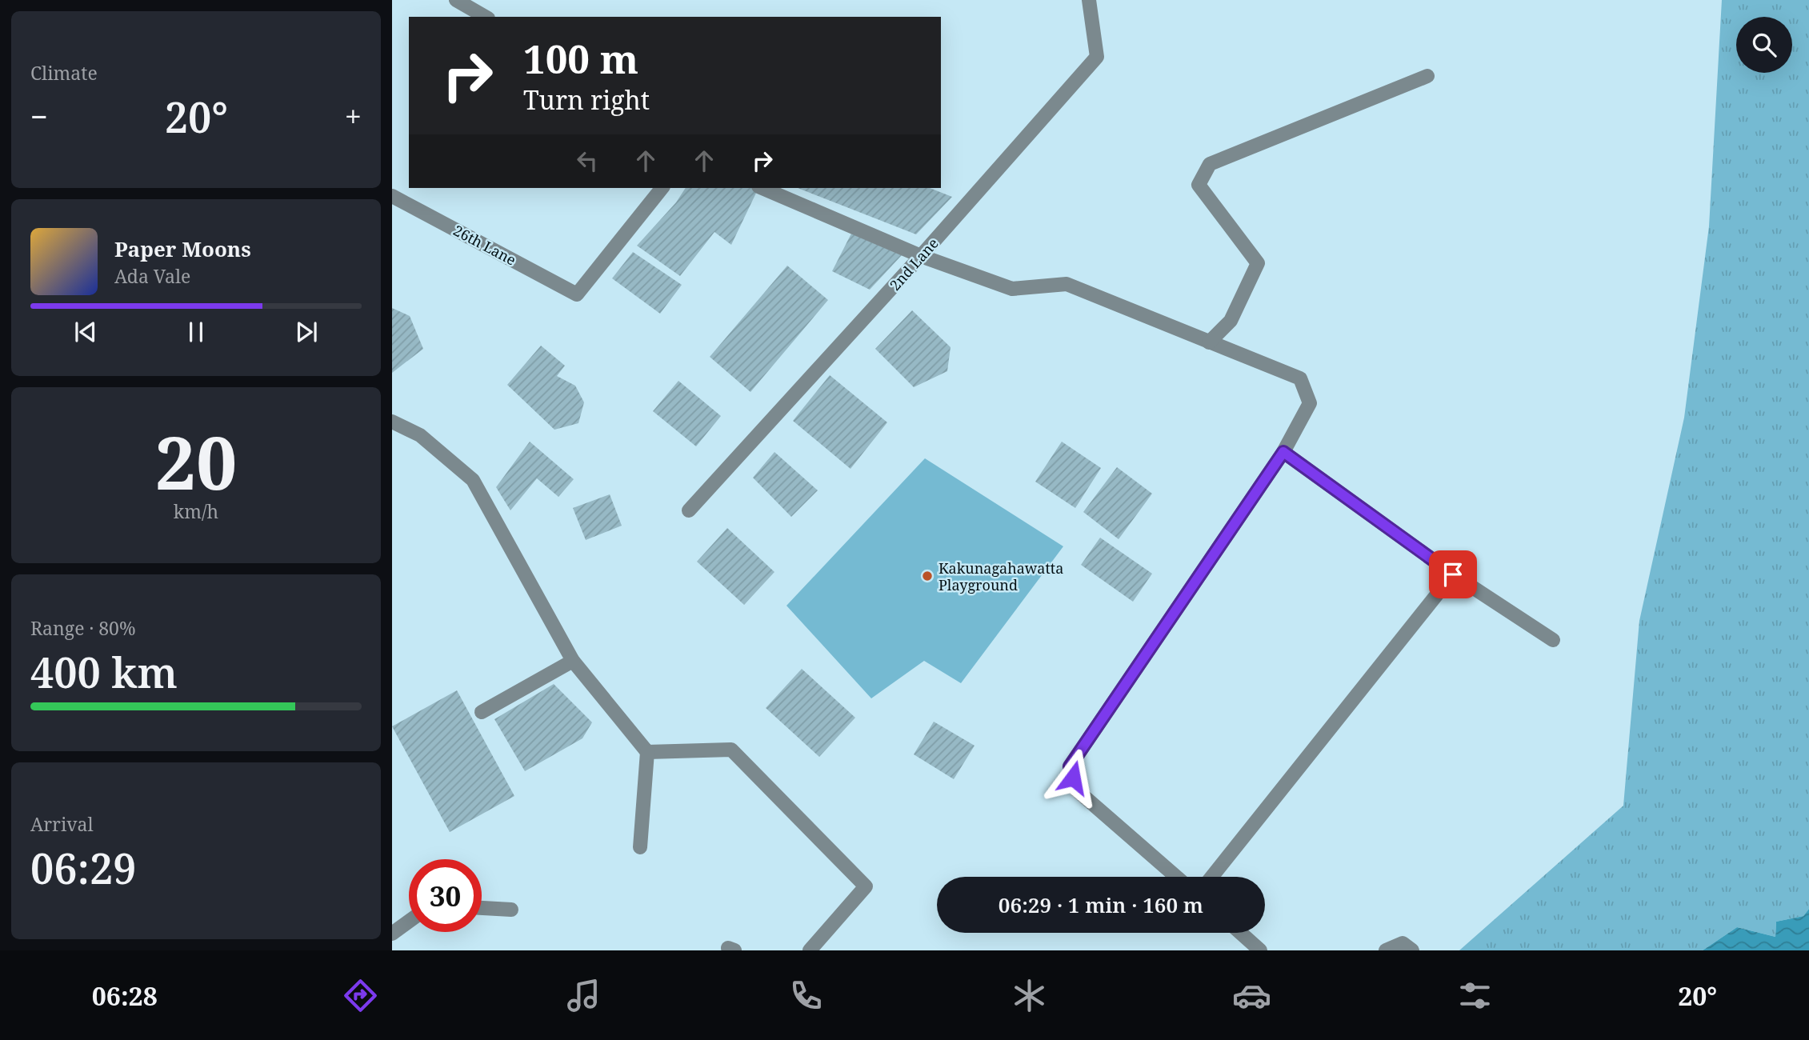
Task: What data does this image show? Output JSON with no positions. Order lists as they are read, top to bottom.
{
  "streets": {
    "street": ["26th Lane", "2nd Lane"]
  },
  "places": ["Kakunagahawatta Playground"],
  "page": {
    "tile": [
      "Climate",
      ["20", "km/h"],
      ["Range · 80%", "400 km"],
      ["Arrival", "06:29"]
    ],
    "turn": ["100 m", "Turn right"],
    "heat": ["−", "20°", "+"],
    "song": ["Paper Moons", "Ada Vale"],
    "limit": "30",
    "trip": "06:29 · 1 min · 160 m",
    "tabs": ["06:28", "20°"]
  }
}
